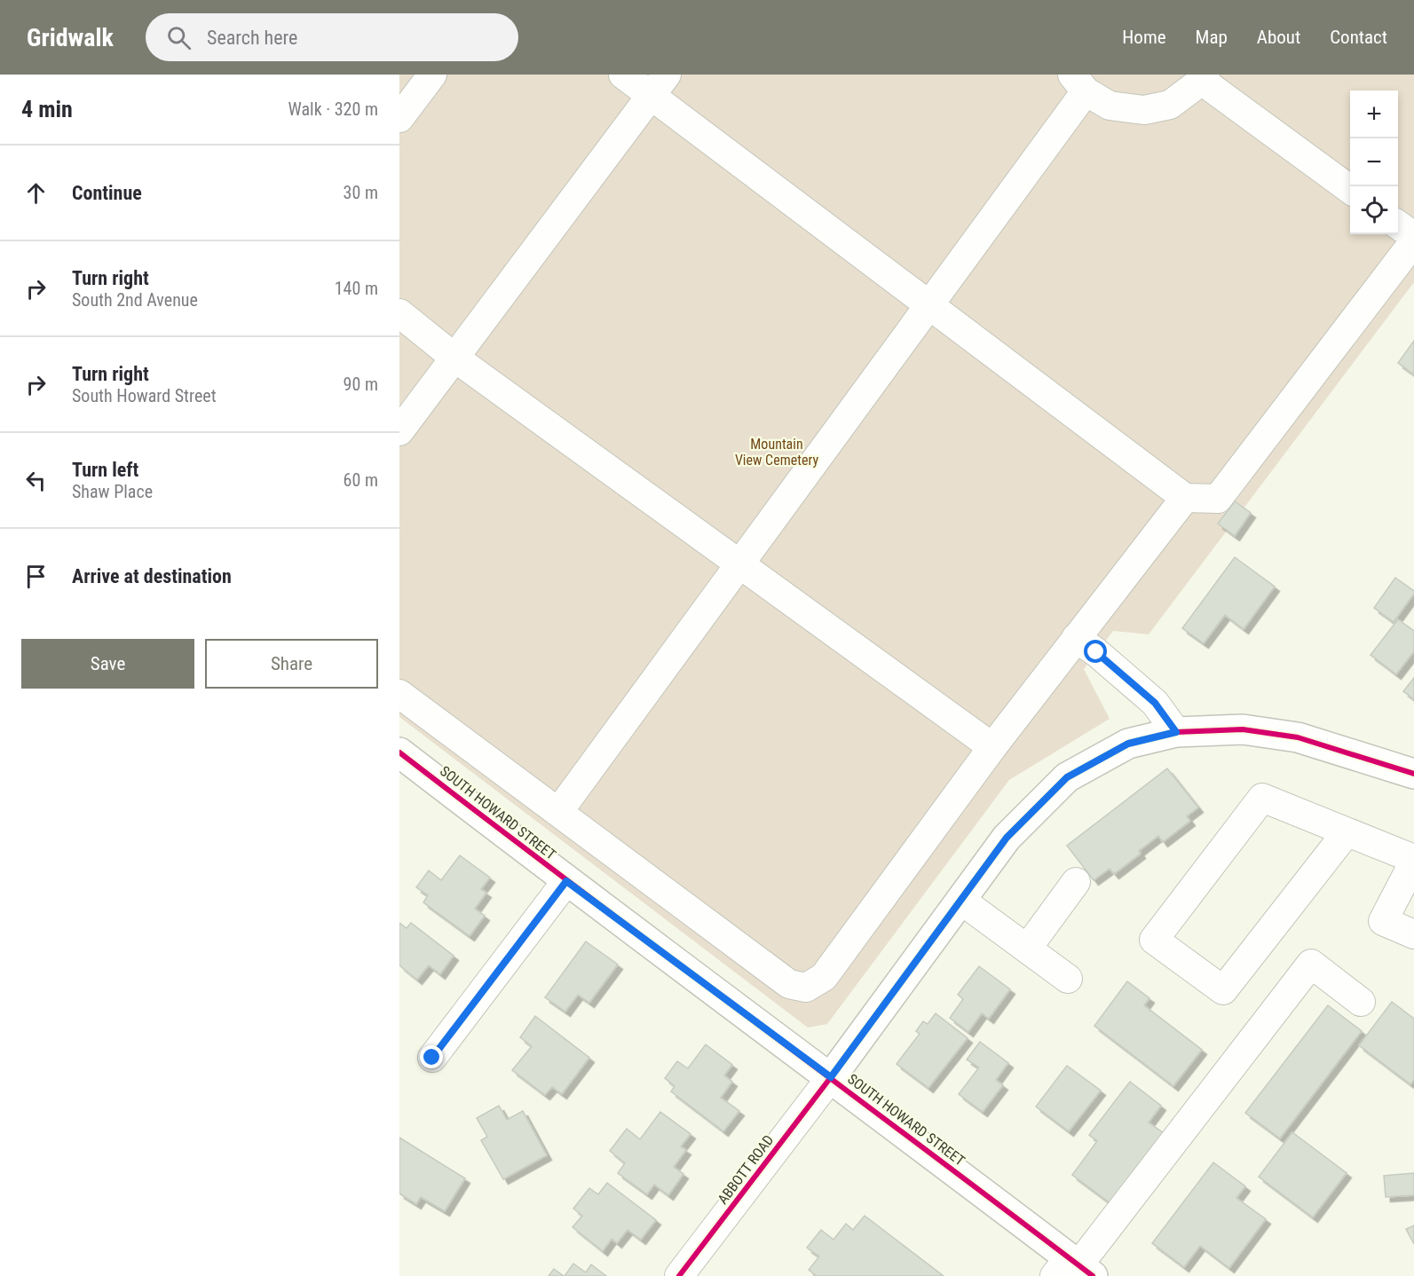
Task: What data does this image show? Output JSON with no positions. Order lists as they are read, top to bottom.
{
  "streets": {
    "main road": ["SOUTH HOWARD STREET"],
    "street": ["ABBOTT ROAD"]
  },
  "crossings": [
    ["SOUTH HOWARD STREET", "ABBOTT ROAD"]
  ],
  "parks": ["Mountain View Cemetery"],
  "page": {
    "header": "Gridwalk",
    "search": "Search here",
    "nav": [
      "Home",
      "Map",
      "About",
      "Contact"
    ],
    "heading": ["4 min", "Walk · 320 m"],
    "map_buttons": ["+", "−"],
    "list": [
      ["Continue", "30 m"],
      ["Turn right", "South 2nd Avenue", "140 m"],
      ["Turn right", "South Howard Street", "90 m"],
      ["Turn left", "Shaw Place", "60 m"],
      "Arrive at destination"
    ],
    "buttons": ["Save", "Share"]
  }
}
